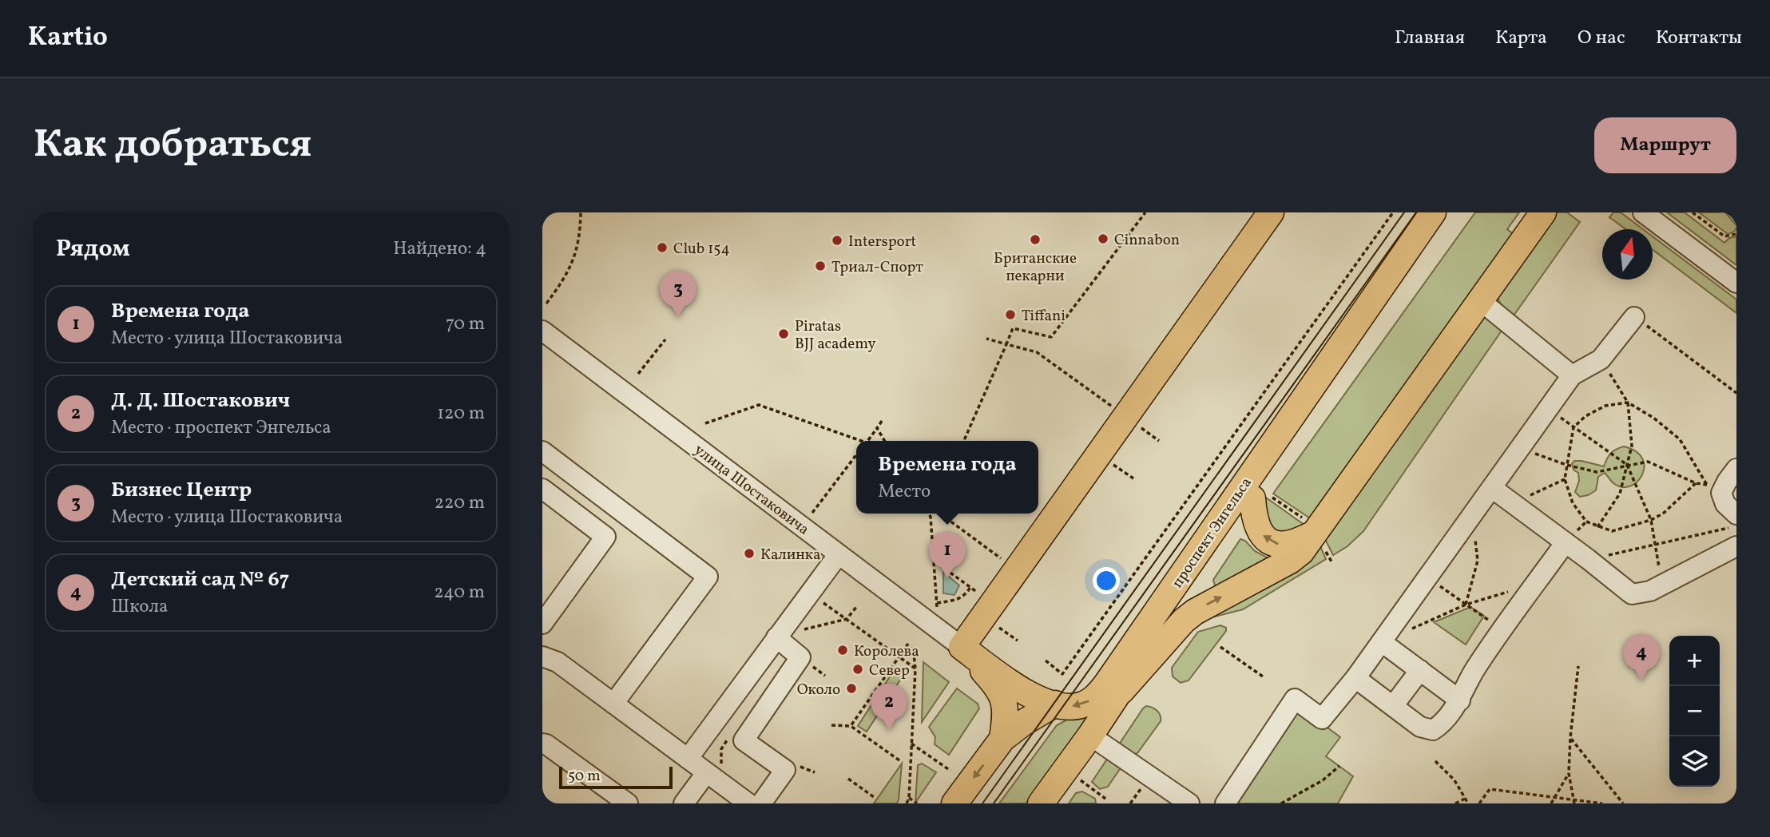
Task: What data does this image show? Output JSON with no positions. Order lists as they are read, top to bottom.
{
  "streets": {
    "main road": ["улица Шостаковича", "проспект Энгельса"]
  },
  "crossings": [
    ["улица Шостаковича", "проспект Энгельса"]
  ],
  "places": [
    "Cinnabon",
    "Британские пекарни",
    "Intersport",
    "Club 154",
    "Триал-Спорт",
    "Tiffani",
    "Piratas BJJ academy",
    "Калинка",
    "Королева",
    "Север",
    "Около"
  ],
  "scale_bar": "50 m",
  "north": "top",
  "page": {
    "header": "Kartio",
    "nav": [
      "Главная",
      "Карта",
      "О нас",
      "Контакты"
    ],
    "buttons": "Маршрут",
    "title": "Как добраться",
    "heading": ["Рядом", "Найдено: 4"],
    "pins": [
      "3",
      "1",
      "4",
      "2"
    ],
    "list": [
      {
        "mark": "1",
        "name": "Времена года",
        "note": "Место · улица Шостаковича",
        "value": "70 m"
      },
      {
        "mark": "2",
        "name": "Д. Д. Шостакович",
        "note": "Место · проспект Энгельса",
        "value": "120 m"
      },
      {
        "mark": "3",
        "name": "Бизнес Центр",
        "note": "Место · улица Шостаковича",
        "value": "220 m"
      },
      {
        "mark": "4",
        "name": "Детский сад № 67",
        "note": "Школа",
        "value": "240 m"
      }
    ],
    "popup": ["Времена года", "Место"],
    "map_buttons": ["+", "−"],
    "scale": "50 m"
  }
}
